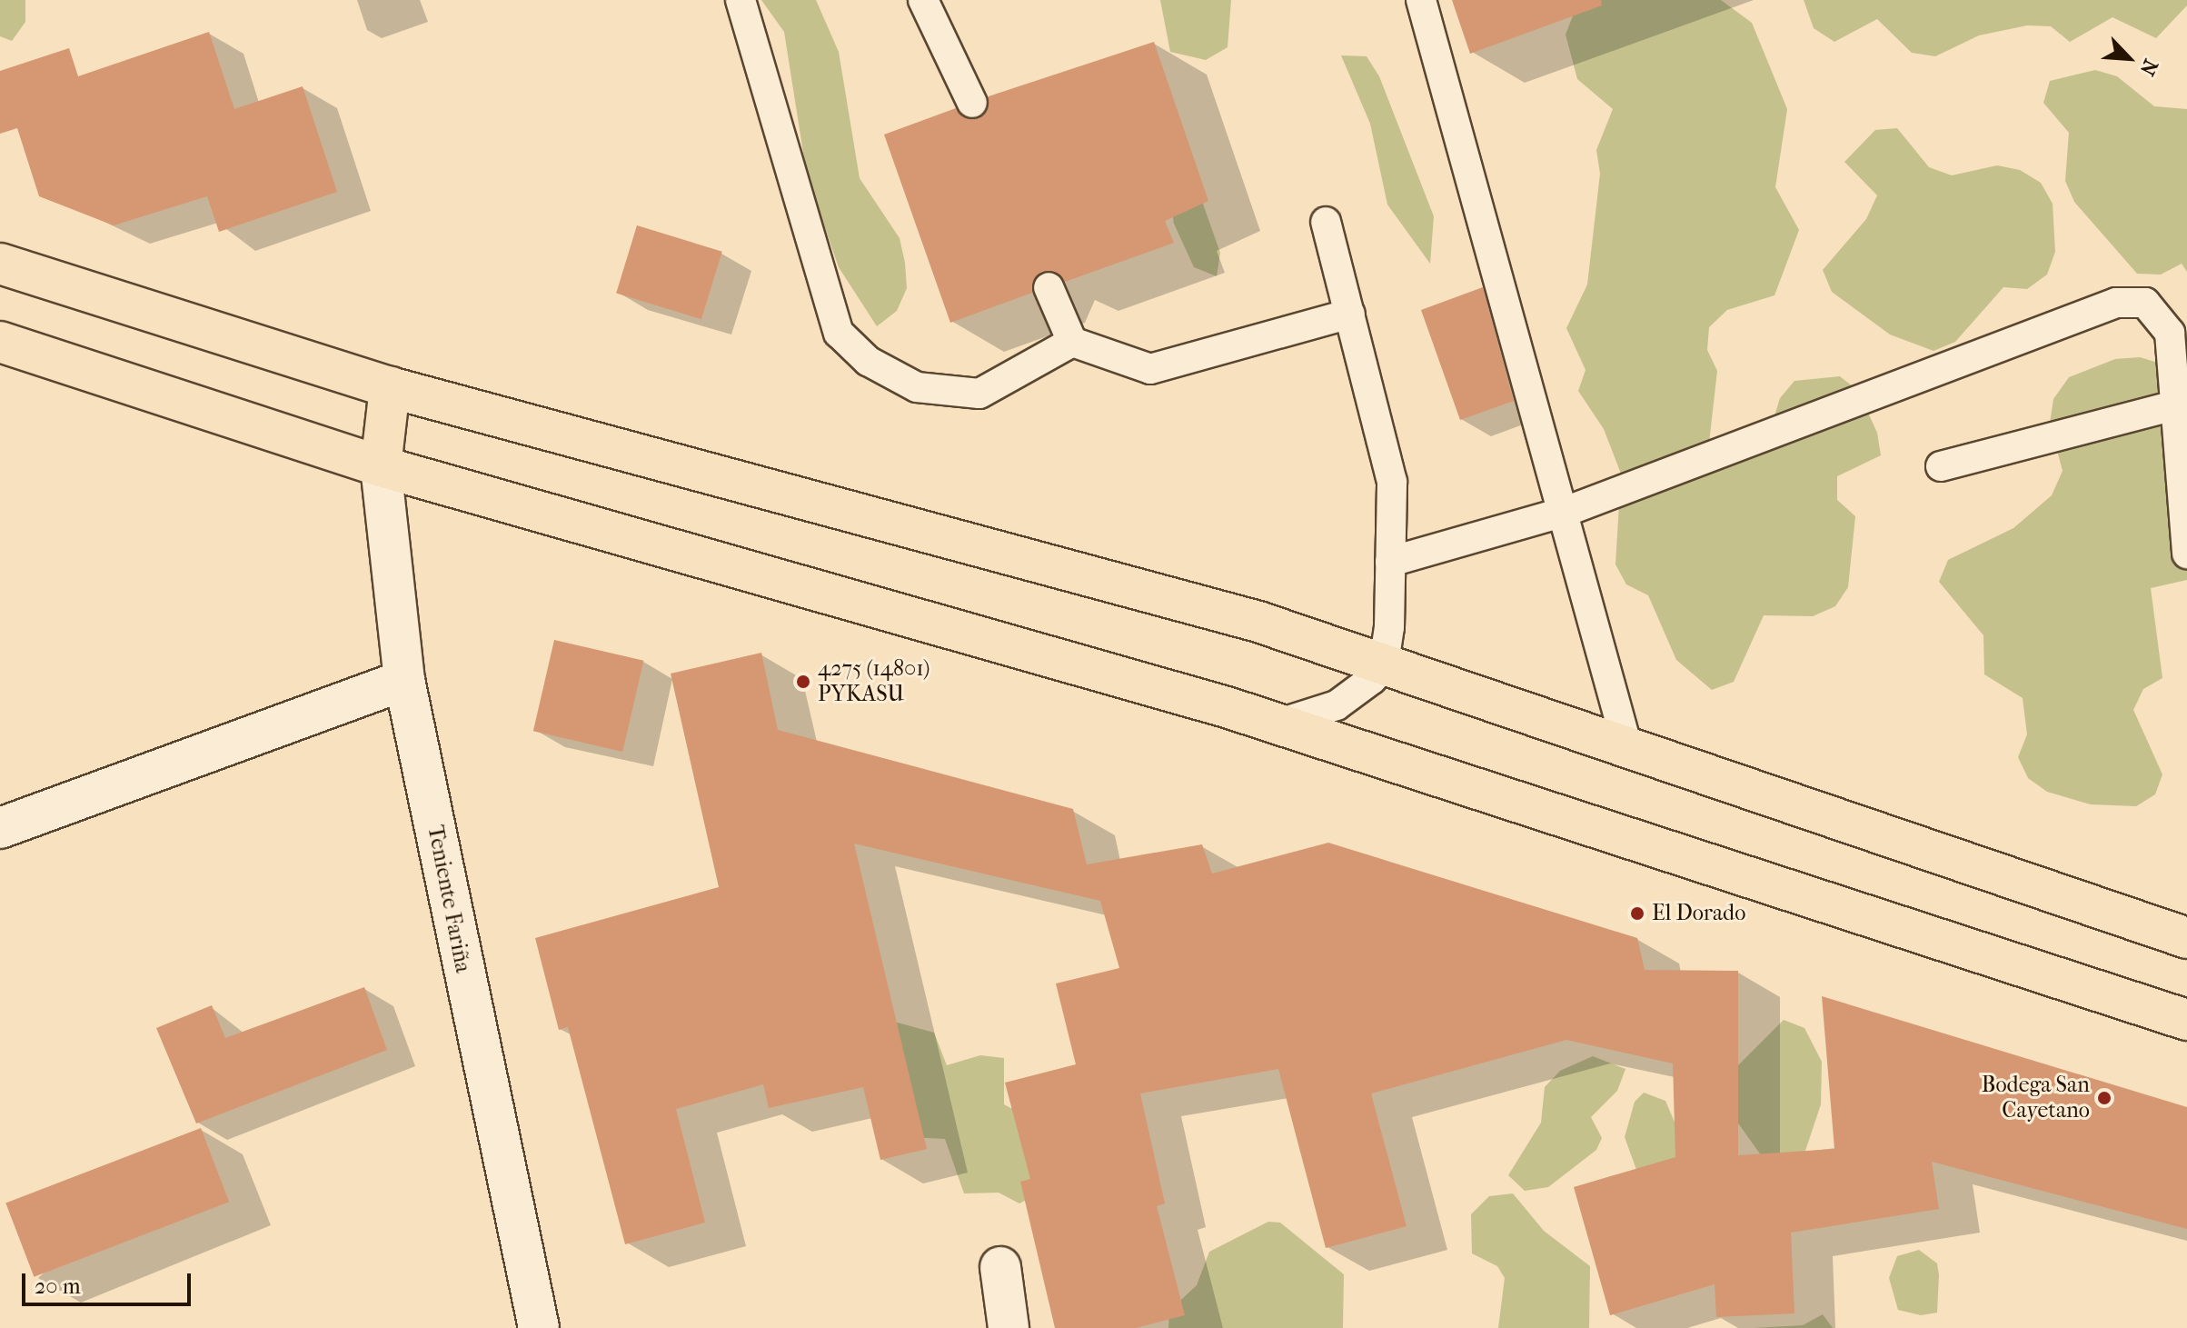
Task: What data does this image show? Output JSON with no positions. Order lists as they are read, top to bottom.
{
  "streets": {
    "street": ["Teniente Fariña"]
  },
  "places": ["4275 (14801) PYKASU", "El Dorado", "Bodega San Cayetano"],
  "scale_bar": "20 m",
  "north": "bottom right"
}
